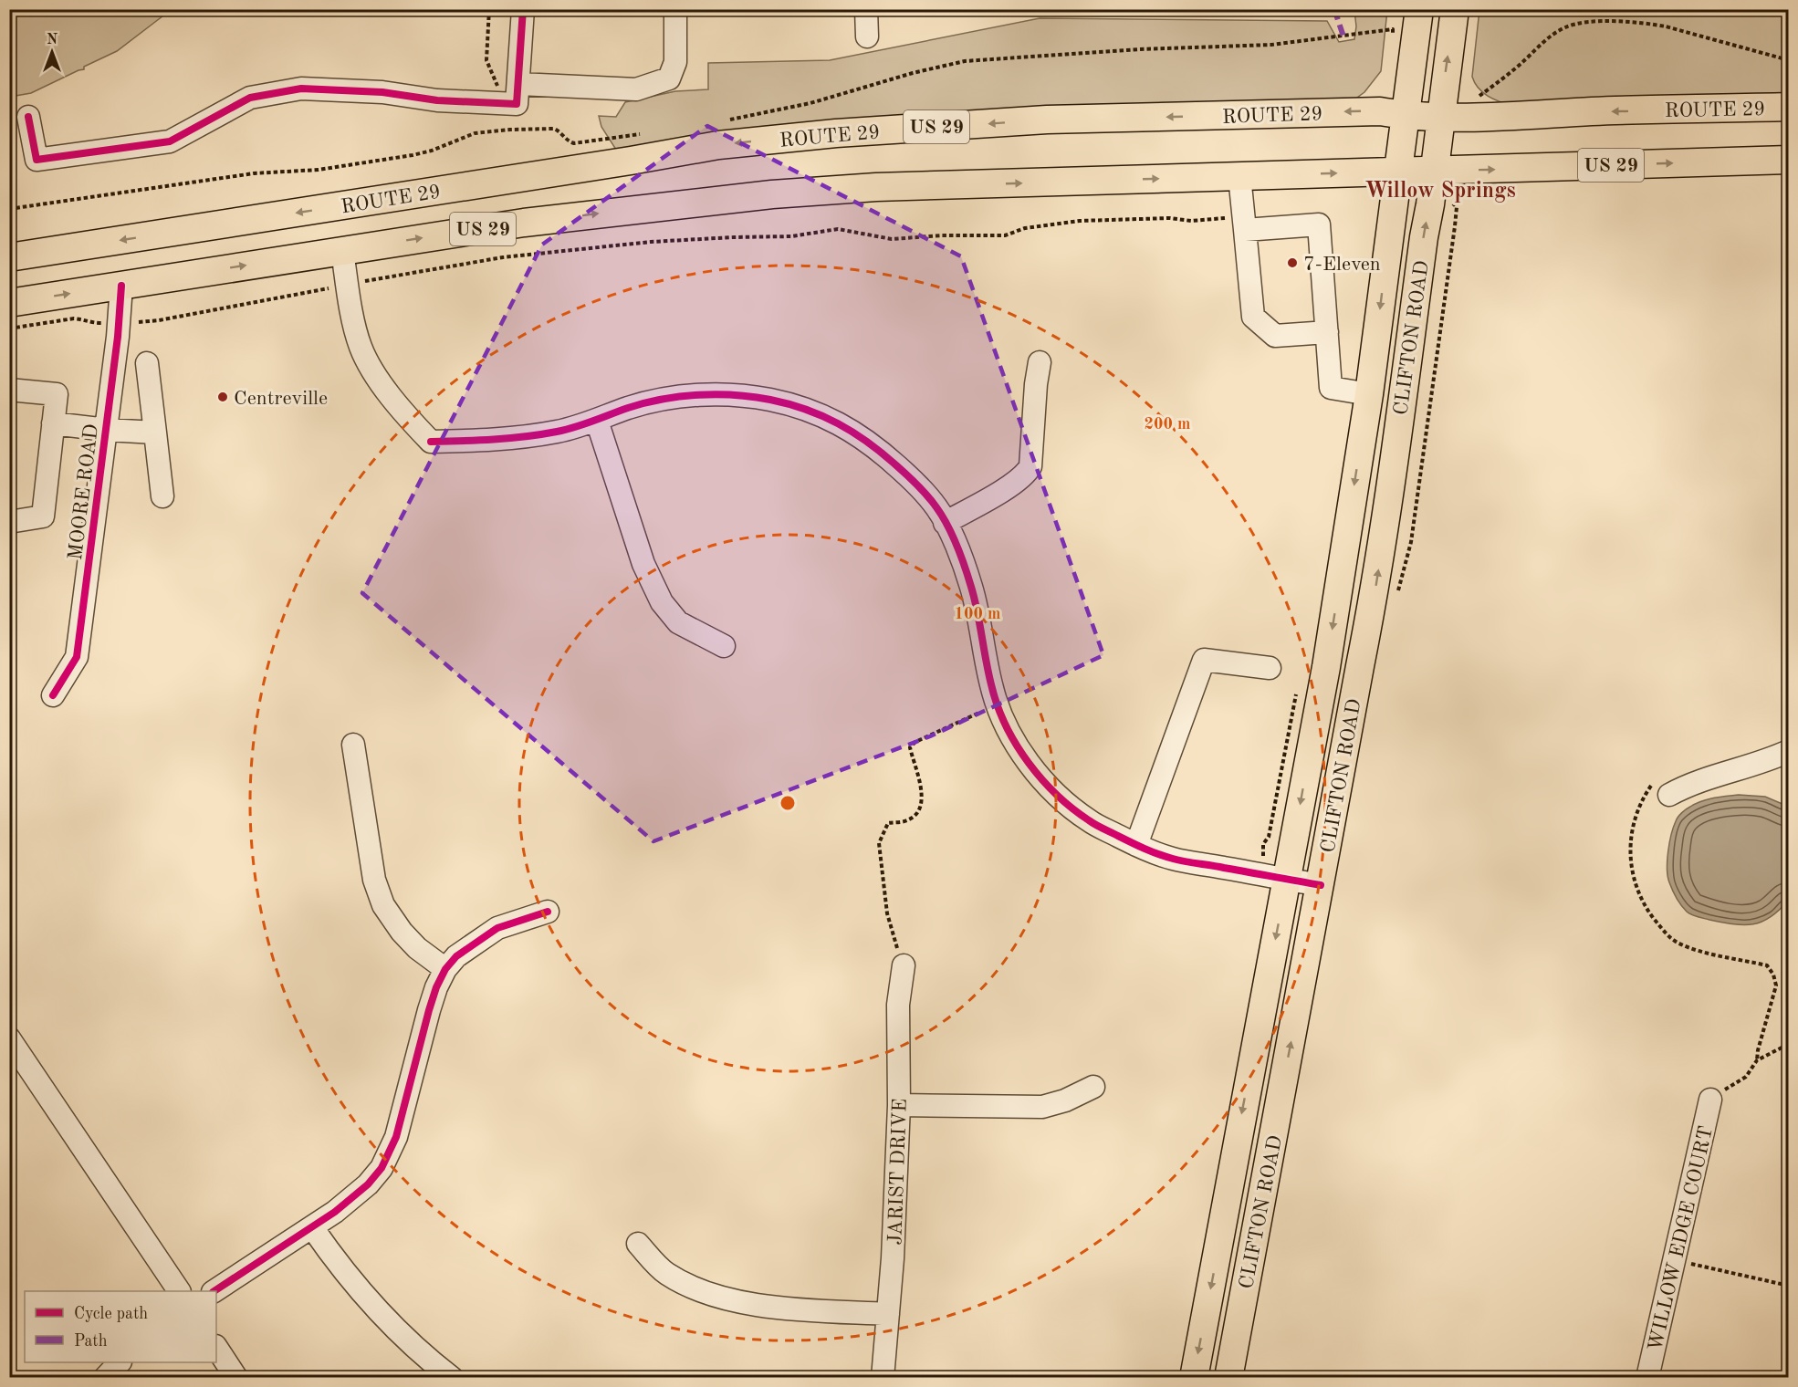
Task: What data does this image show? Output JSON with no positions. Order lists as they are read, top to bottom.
{
  "streets": {
    "main road": ["ROUTE 29", "US 29", "CLIFTON ROAD"],
    "street": ["MOORE ROAD", "JARIST DRIVE", "WILLOW EDGE COURT"]
  },
  "crossings": [
    ["ROUTE 29", "CLIFTON ROAD"],
    ["US 29", "CLIFTON ROAD"],
    ["US 29", "MOORE ROAD"]
  ],
  "districts": ["Willow Springs"],
  "places": ["7-Eleven", "Centreville"],
  "legend": ["Cycle path", "Path"],
  "north": "top",
  "rings": ["200 m", "100 m"]
}
